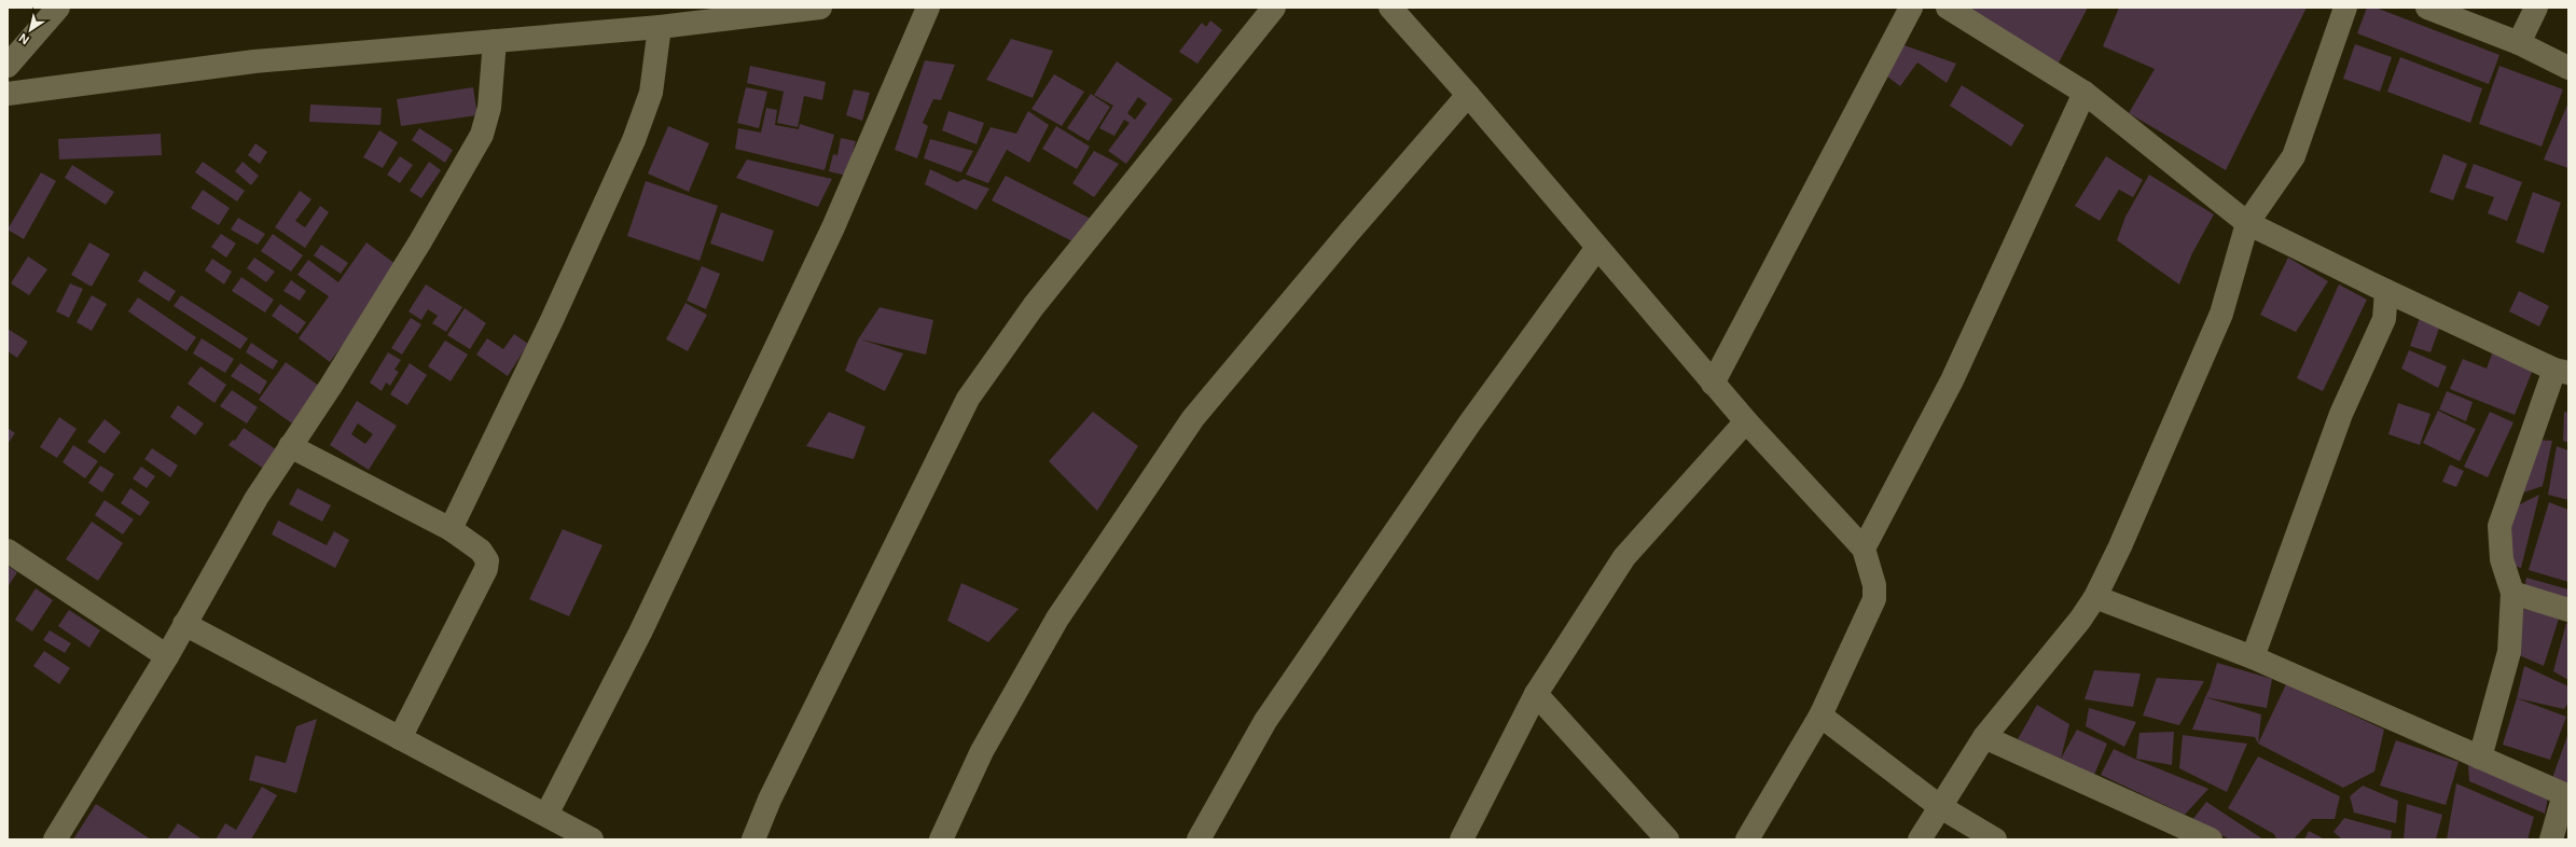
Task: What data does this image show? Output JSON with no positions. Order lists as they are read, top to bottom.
{
  "north": "bottom left"
}
